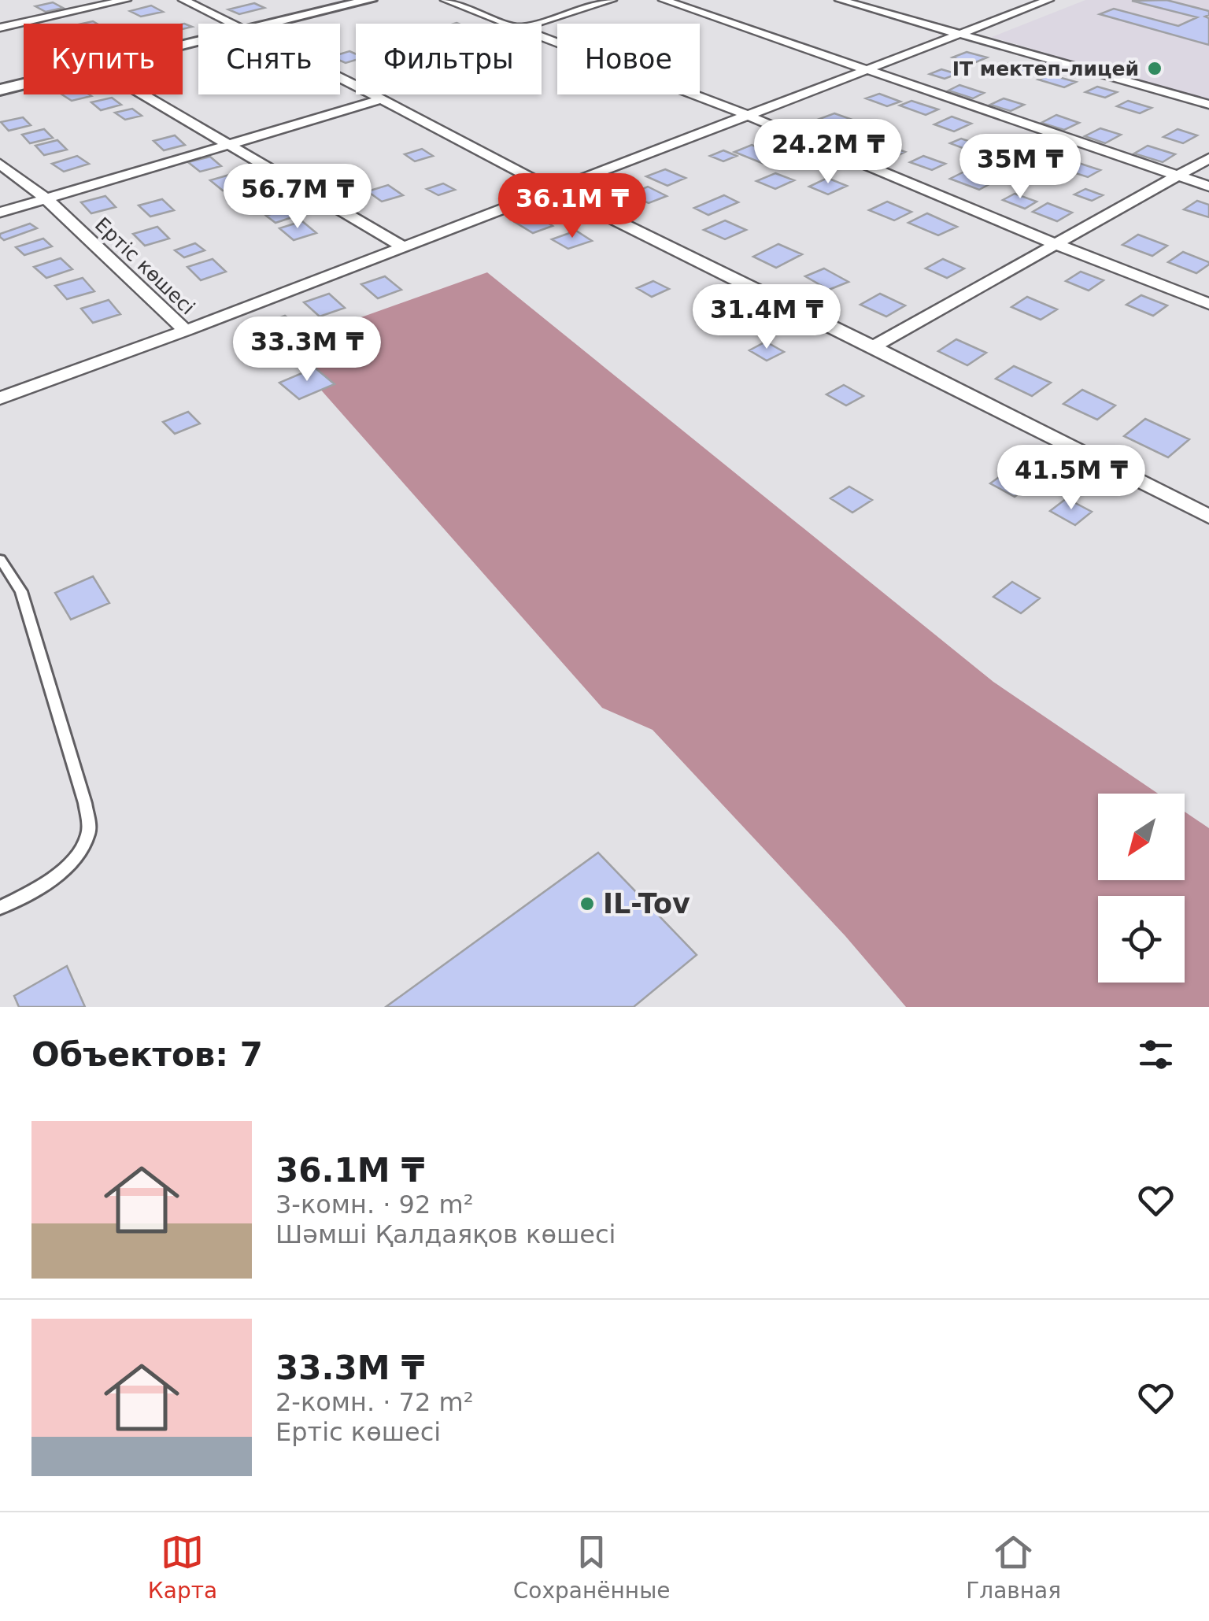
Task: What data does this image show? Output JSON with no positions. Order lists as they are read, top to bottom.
{
  "streets": {
    "street": ["Ертіс көшесі"]
  },
  "places": ["IT мектеп-лицей", "IL-Tov"],
  "north": "bottom left",
  "page": {
    "chip": [
      "Купить",
      "Снять",
      "Фильтры",
      "Новое"
    ],
    "price": [
      "24.2M ₸",
      "35M ₸",
      "56.7M ₸",
      "36.1M ₸",
      "31.4M ₸",
      "33.3M ₸",
      "41.5M ₸"
    ],
    "heading": "Объектов: 7",
    "list": [
      {
        "name": "36.1M ₸",
        "note": "3-комн. · 92 m² · Шәмші Қалдаяқов көшесі"
      },
      {
        "name": "33.3M ₸",
        "note": "2-комн. · 72 m² · Ертіс көшесі"
      }
    ],
    "tabs": ["Карта", "Сохранённые", "Главная"]
  }
}
